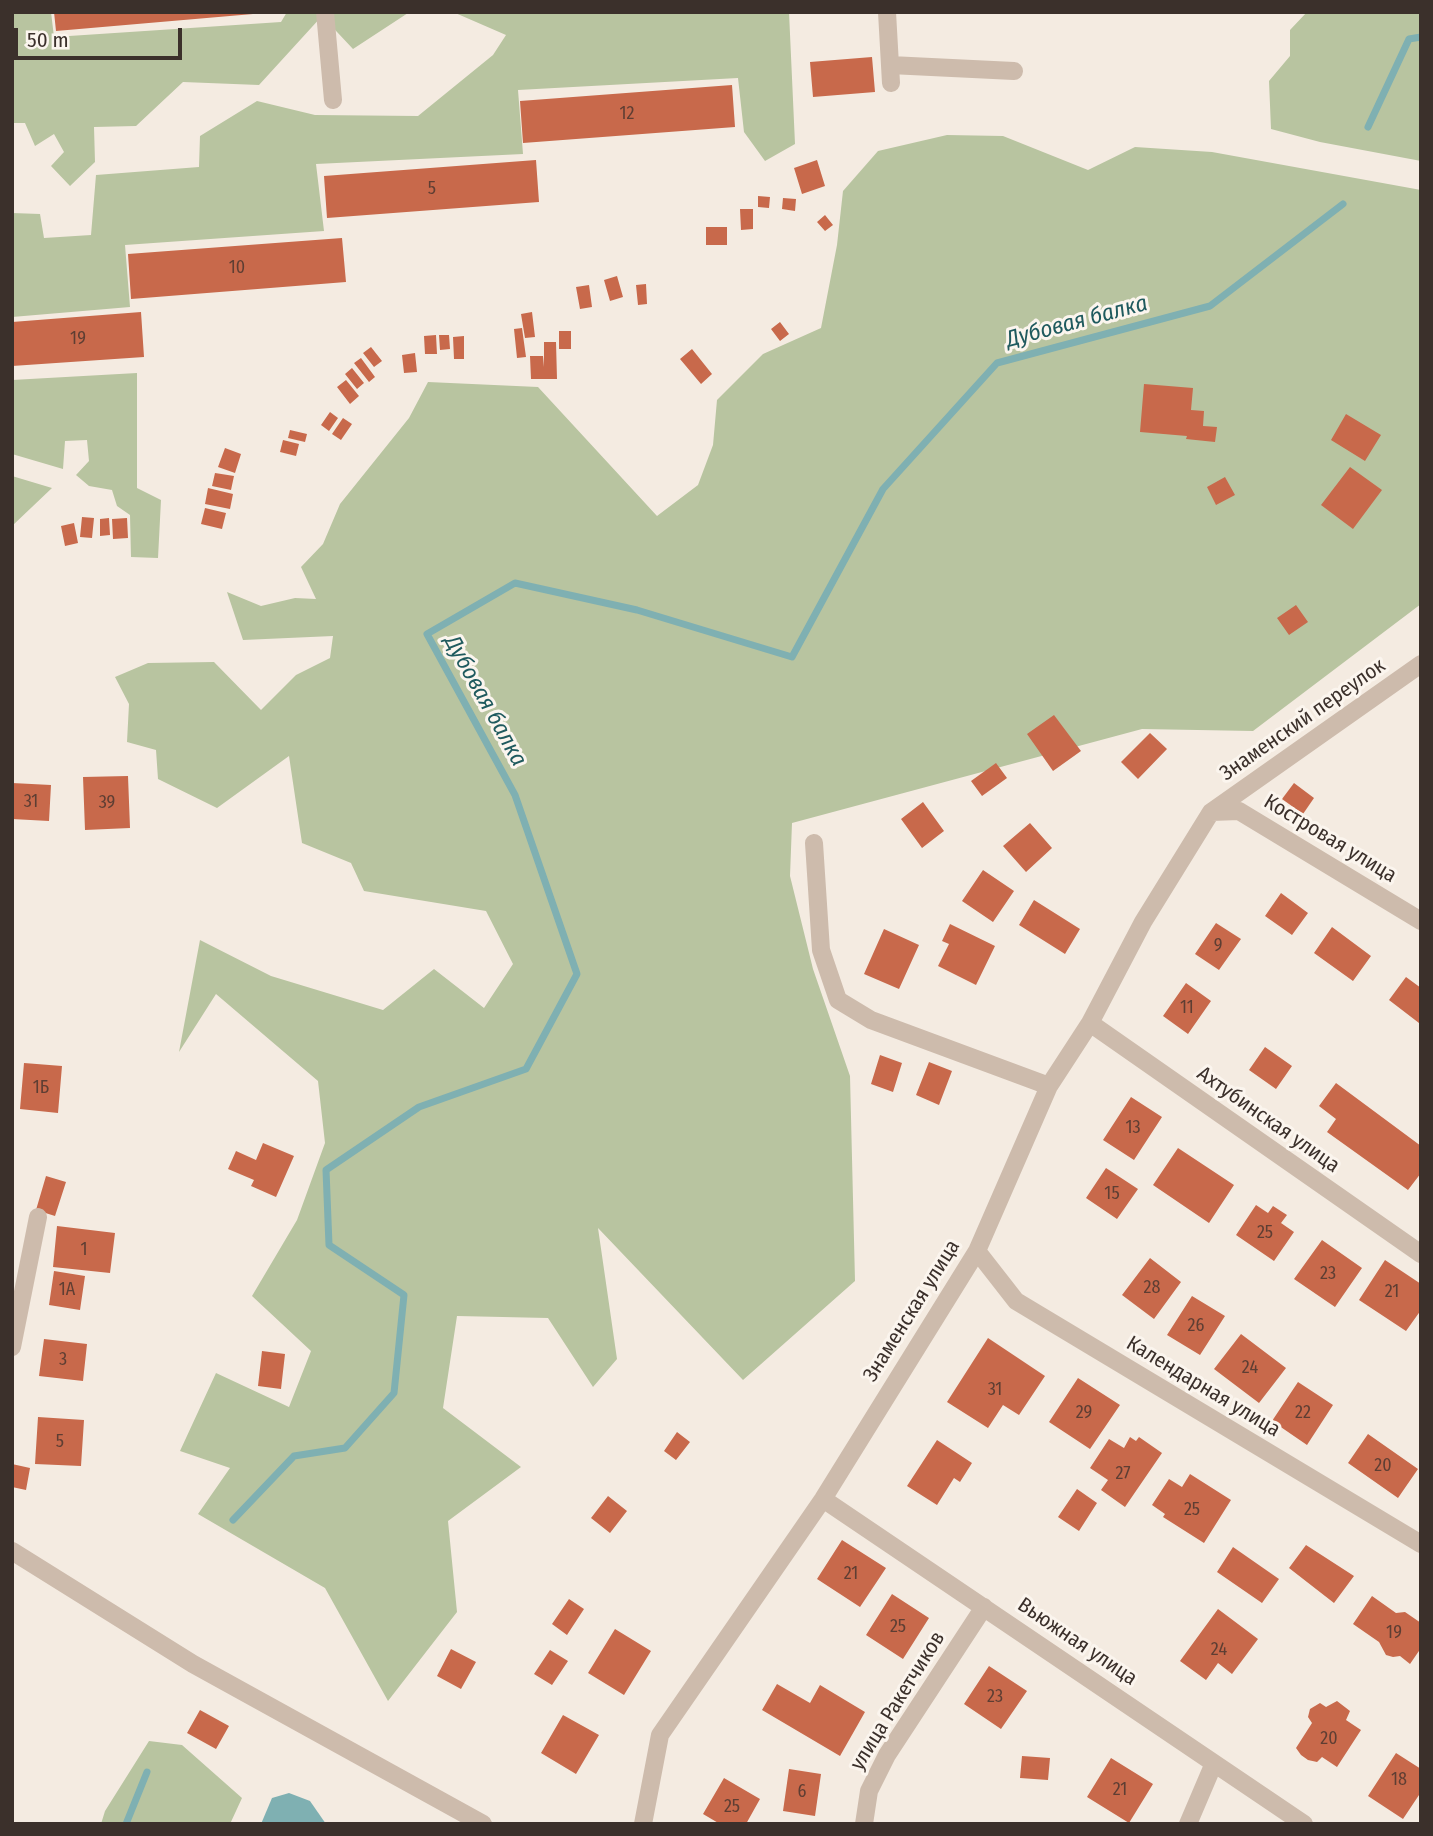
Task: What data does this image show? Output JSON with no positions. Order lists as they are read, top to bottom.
{
  "streets": {
    "street": [
      "Знаменский переулок",
      "Костровая улица",
      "Ахтубинская улица",
      "Знаменская улица",
      "Календарная улица",
      "Вьюжная улица",
      "улица Ракетчиков"
    ]
  },
  "crossings": [
    ["Знаменский переулок", "Костровая улица"],
    ["Знаменский переулок", "Знаменская улица"],
    ["Костровая улица", "Знаменская улица"],
    ["Ахтубинская улица", "Знаменская улица"],
    ["Знаменская улица", "Календарная улица"],
    ["Знаменская улица", "Вьюжная улица"],
    ["Вьюжная улица", "улица Ракетчиков"]
  ],
  "water": ["Дубовая балка"],
  "house_numbers": [
    "12",
    "5",
    "10",
    "19",
    "31",
    "39",
    "9",
    "11",
    "1Б",
    "13",
    "15",
    "25",
    "1",
    "23",
    "28",
    "1А",
    "21",
    "26",
    "3",
    "24",
    "31",
    "29",
    "22",
    "5",
    "20",
    "27",
    "25",
    "21",
    "25",
    "19",
    "24",
    "23",
    "20",
    "18",
    "21",
    "6",
    "25"
  ],
  "scale_bar": "50 m"
}
